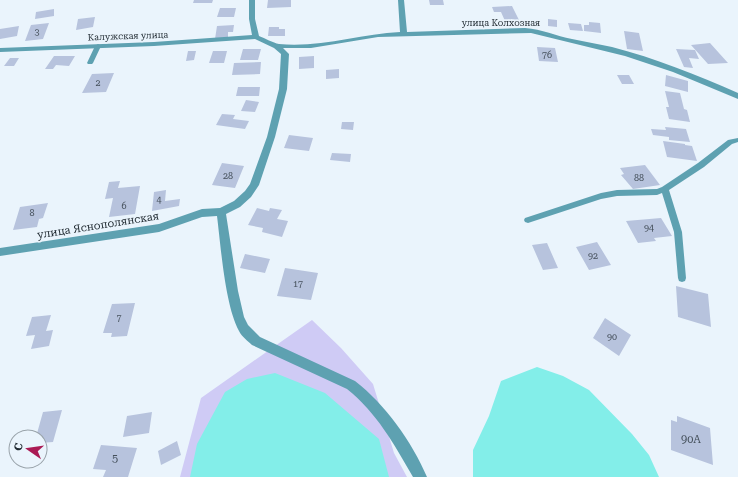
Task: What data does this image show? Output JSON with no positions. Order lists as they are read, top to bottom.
{
  "streets": {
    "street": ["улица Колхозная", "Калужская улица", "улица Яснополянская"]
  },
  "house_numbers": [
    "3",
    "76",
    "2",
    "28",
    "88",
    "4",
    "6",
    "8",
    "94",
    "92",
    "17",
    "7",
    "90",
    "90А",
    "5"
  ],
  "north": "left"
}
